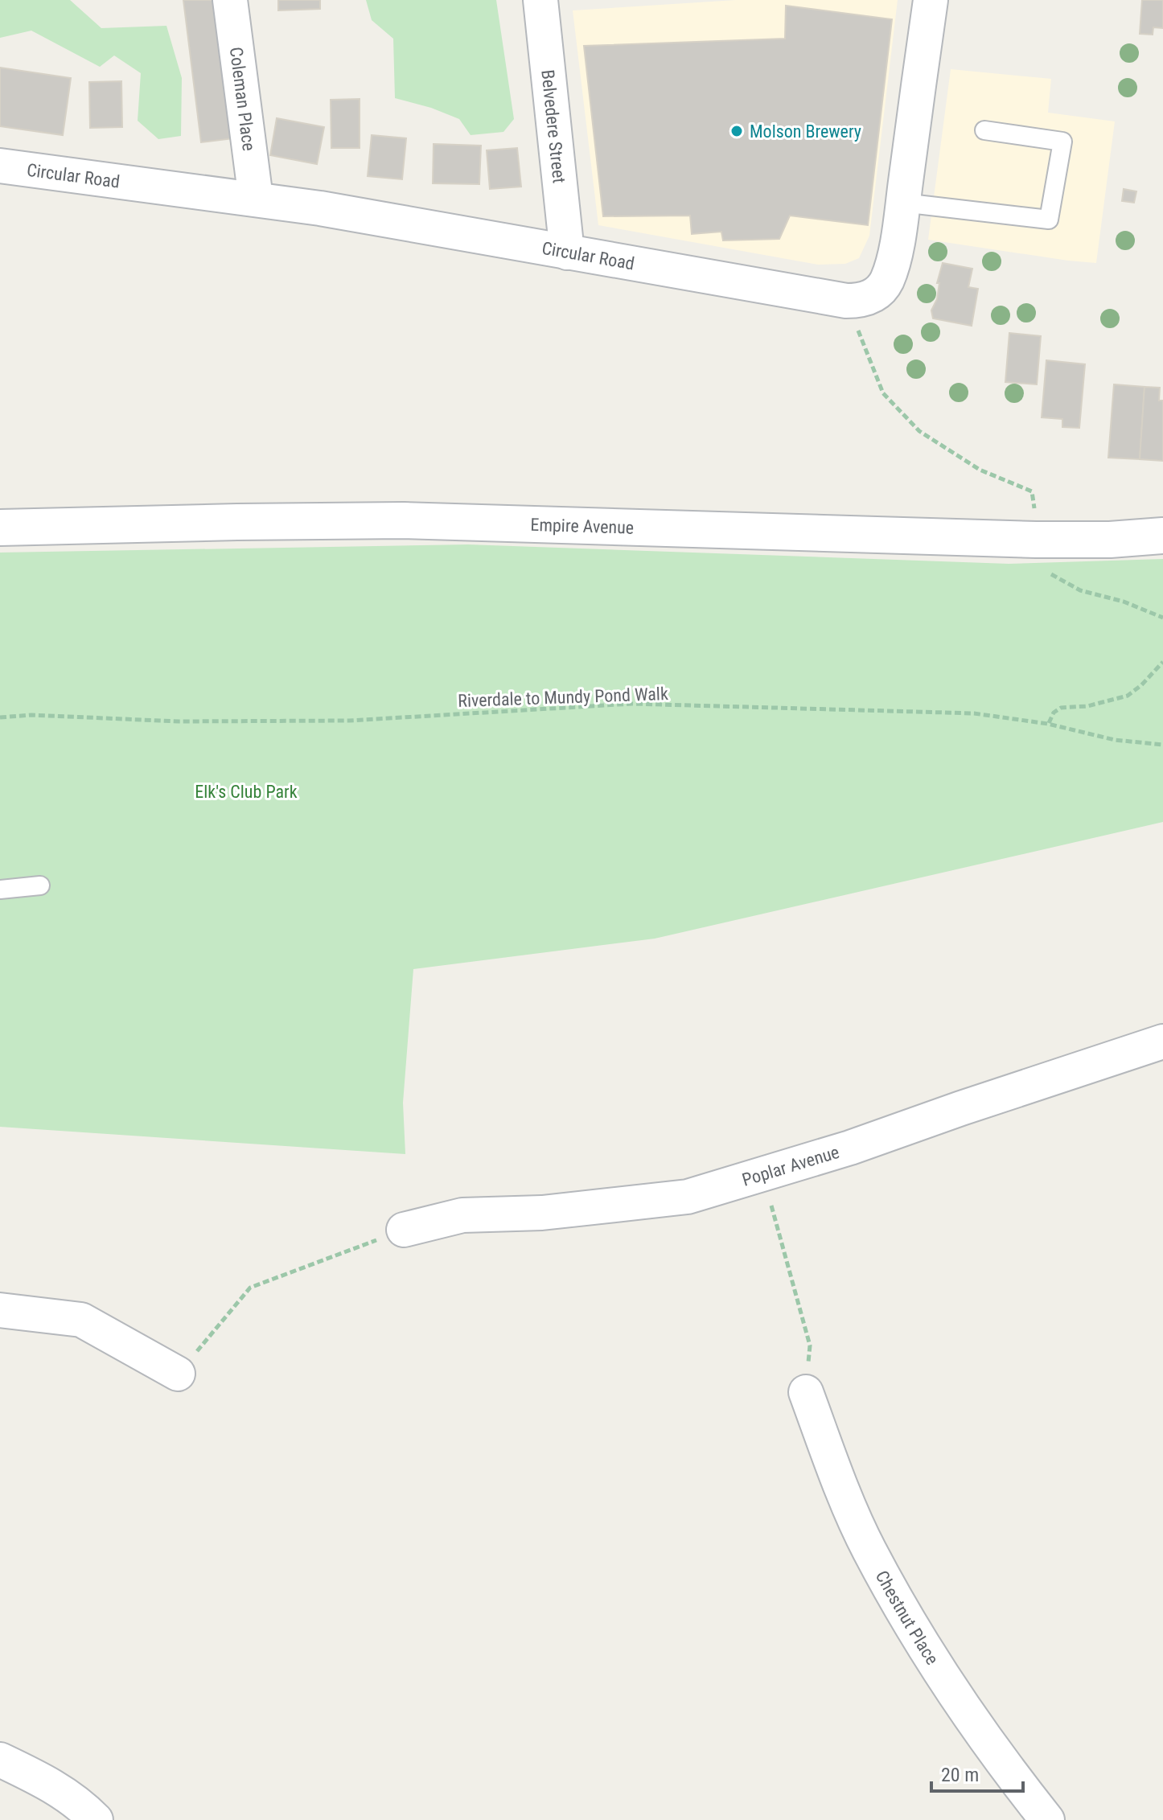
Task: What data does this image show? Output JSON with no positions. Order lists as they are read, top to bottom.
{
  "streets": {
    "street": [
      "Coleman Place",
      "Belvedere Street",
      "Circular Road",
      "Empire Avenue",
      "Poplar Avenue",
      "Chestnut Place"
    ],
    "path": ["Riverdale to Mundy Pond Walk"]
  },
  "crossings": [
    ["Coleman Place", "Circular Road"],
    ["Belvedere Street", "Circular Road"]
  ],
  "parks": ["Elk's Club Park"],
  "places": ["Molson Brewery"],
  "scale_bar": "20 m"
}
